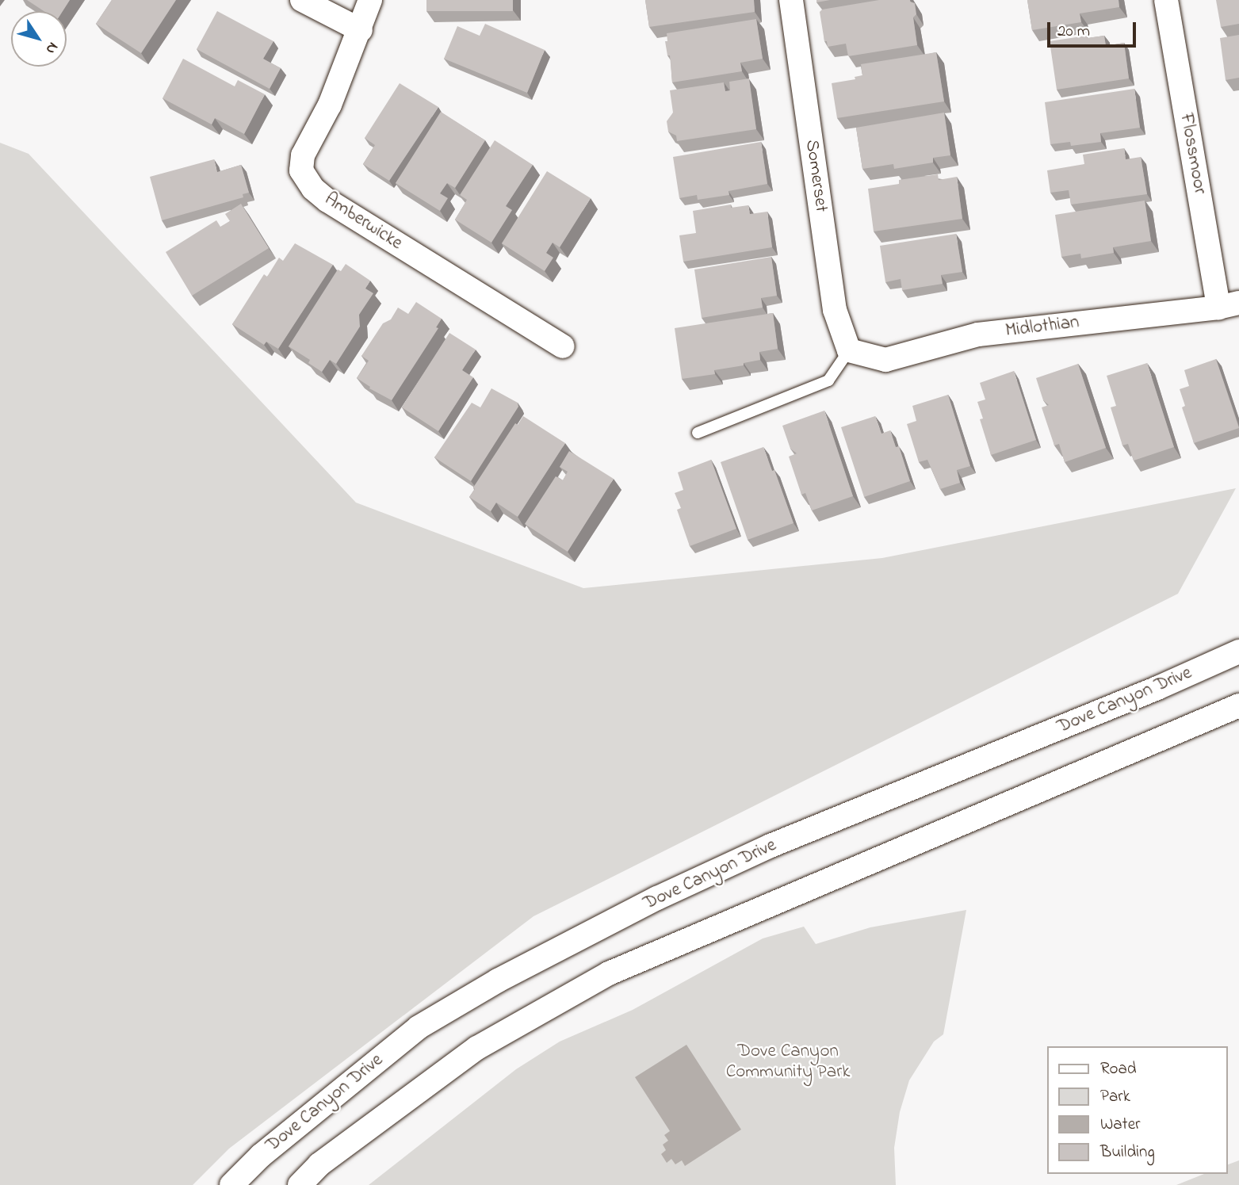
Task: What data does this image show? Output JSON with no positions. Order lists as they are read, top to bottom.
{
  "streets": {
    "street": [
      "Flossmoor",
      "Somerset",
      "Amberwicke",
      "Midlothian",
      "Dove Canyon Drive"
    ]
  },
  "crossings": [
    ["Flossmoor", "Midlothian"],
    ["Somerset", "Midlothian"]
  ],
  "parks": ["Dove Canyon Community Park"],
  "legend": [
    "Road",
    "Park",
    "Water",
    "Building"
  ],
  "scale_bar": "20 m",
  "north": "bottom right"
}
